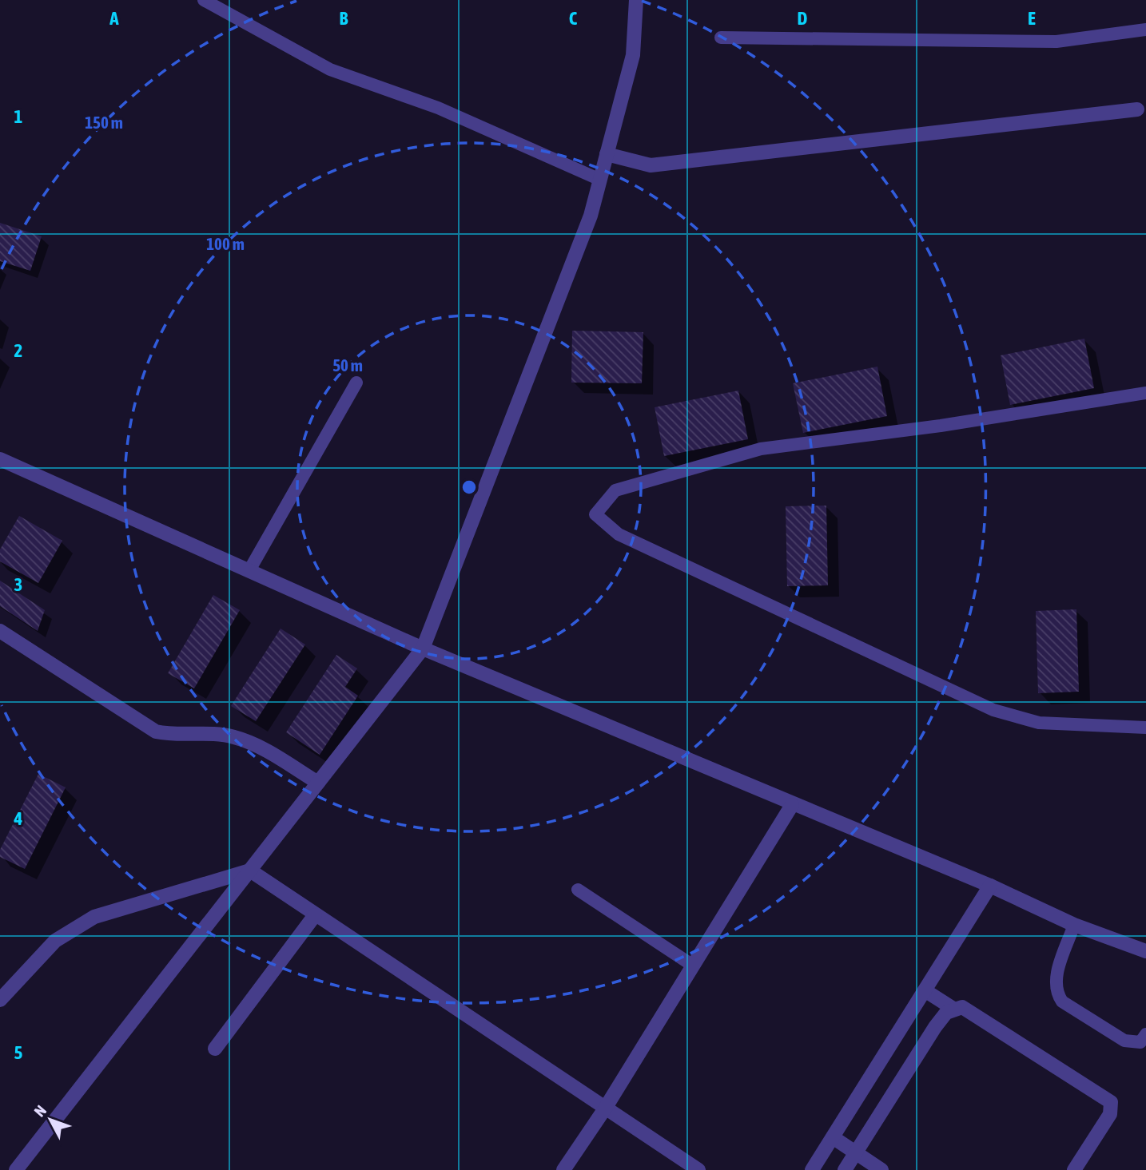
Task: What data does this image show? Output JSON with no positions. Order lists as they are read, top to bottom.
{
  "north": "top left",
  "grid": {
    "columns": [
      "A",
      "B",
      "C",
      "D",
      "E"
    ],
    "rows": [
      "1",
      "2",
      "3",
      "4",
      "5"
    ]
  },
  "rings": ["150 m", "100 m", "50 m"]
}
